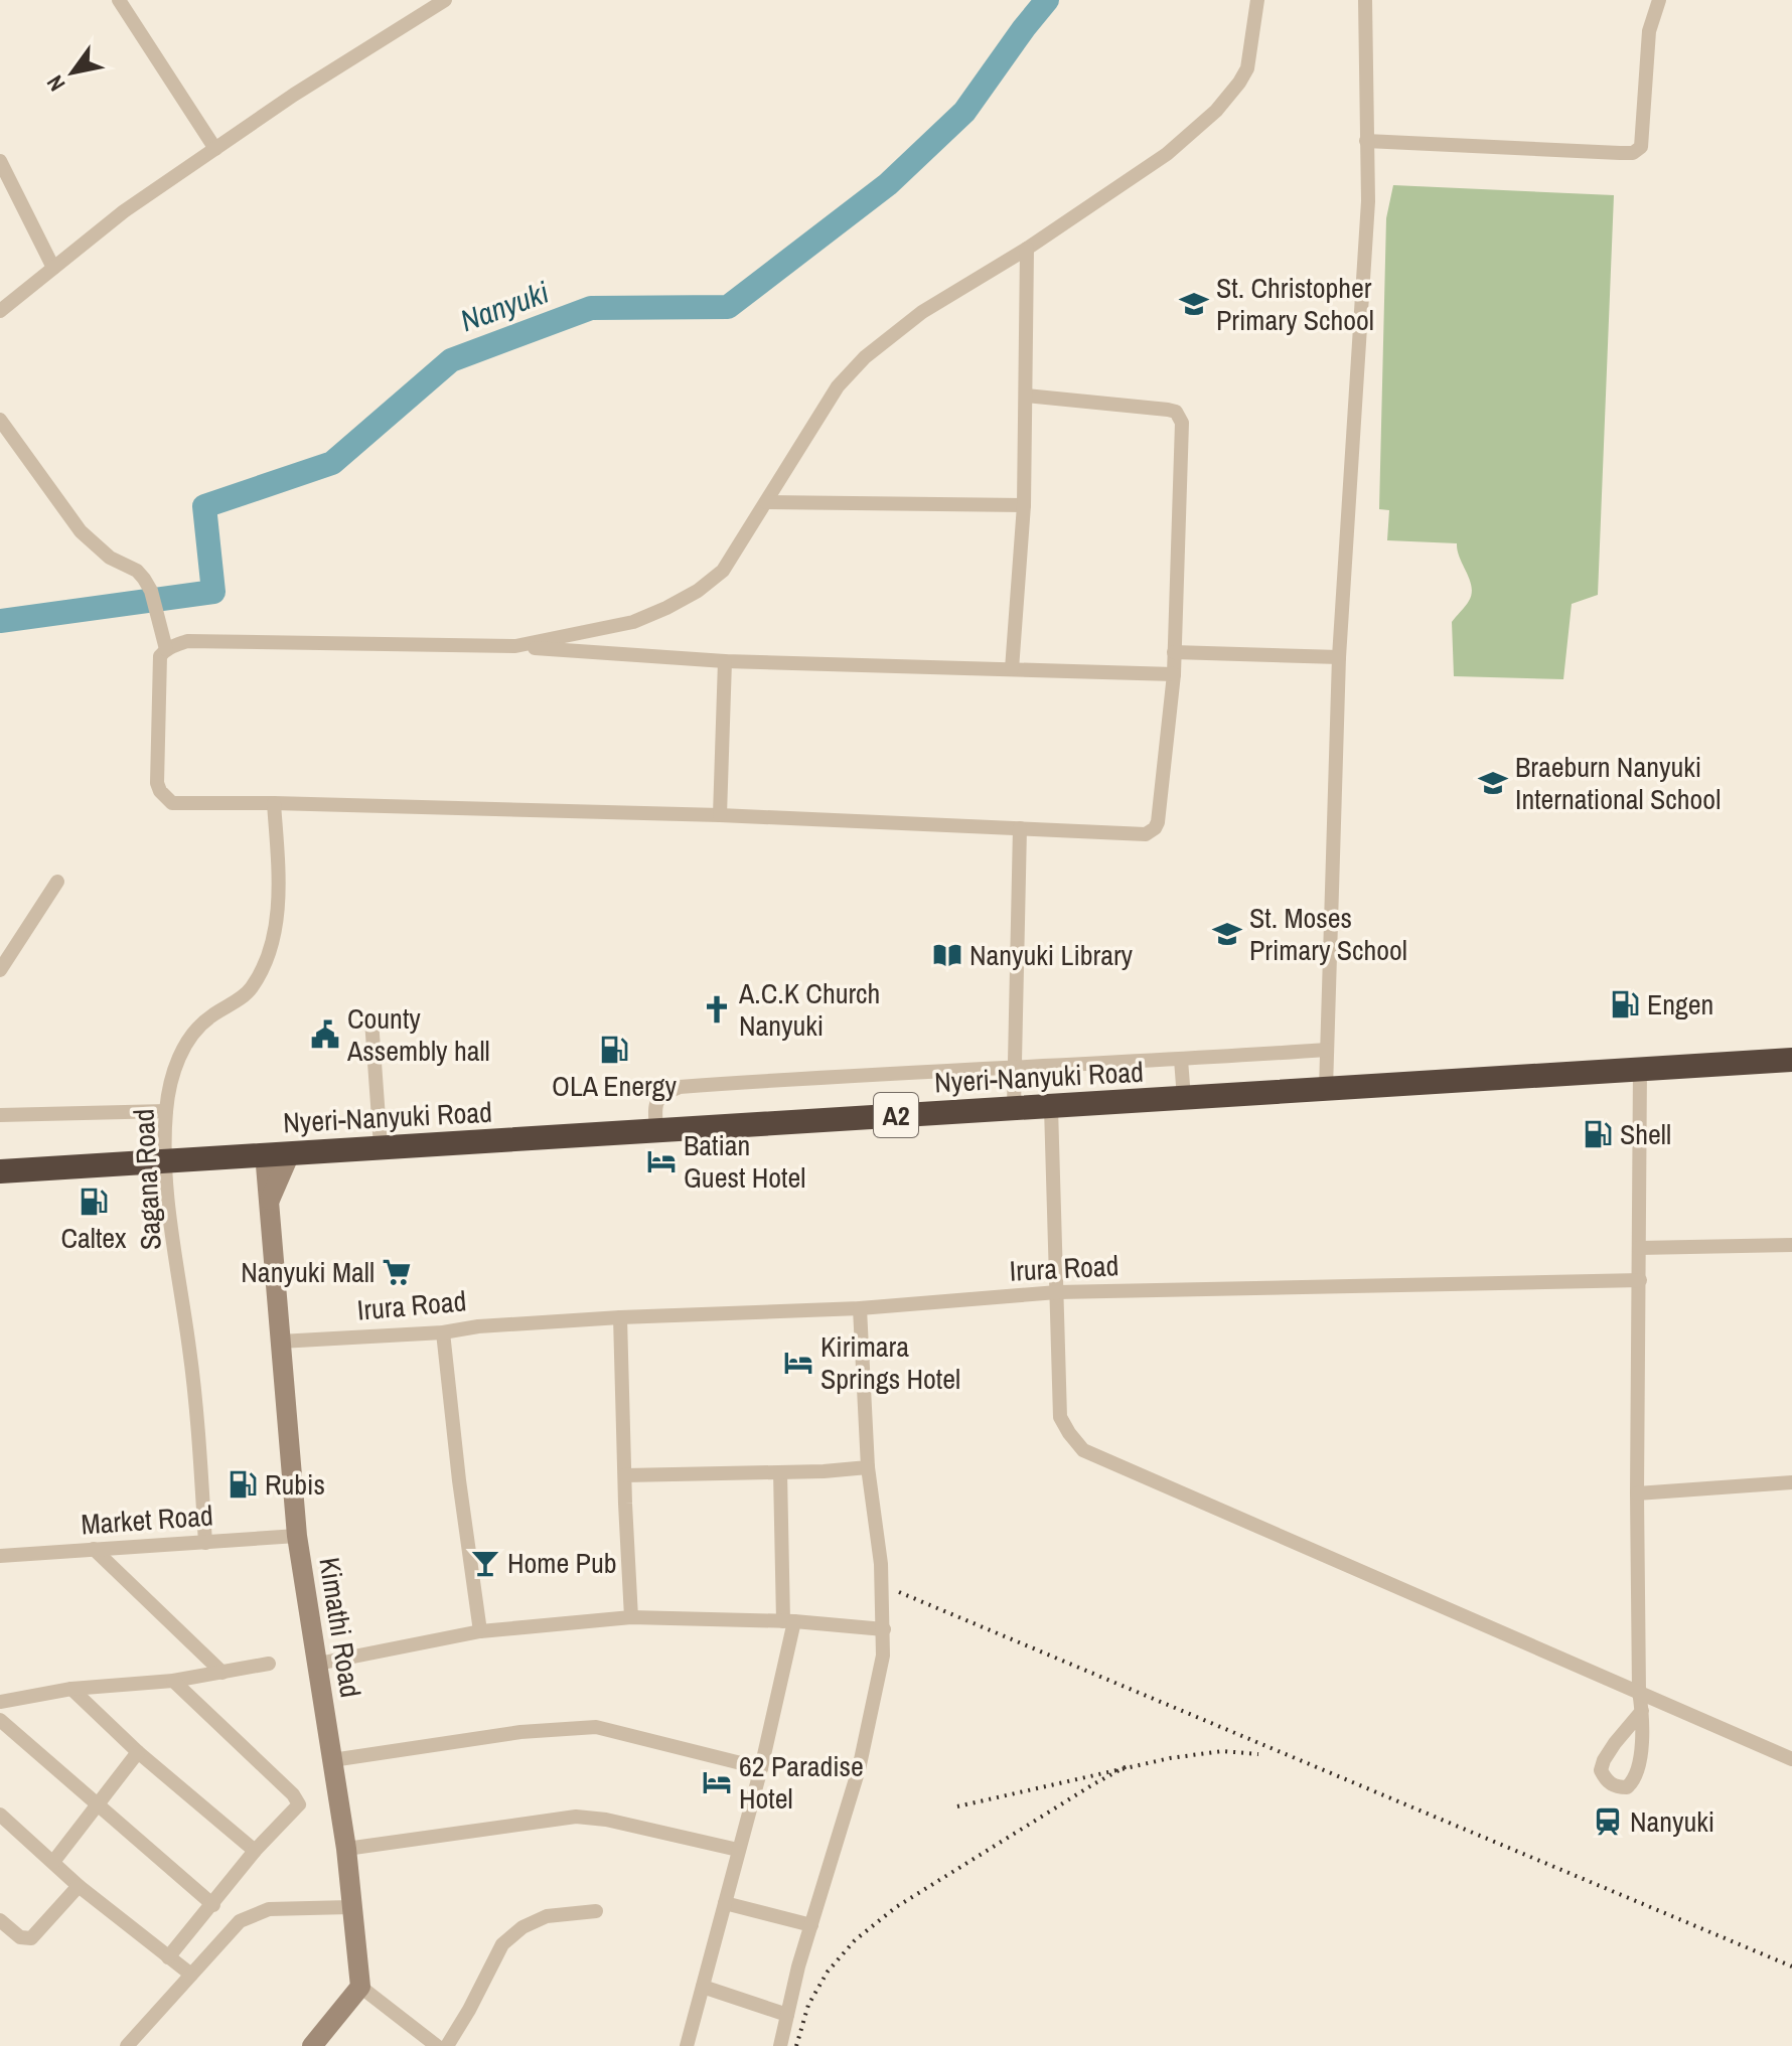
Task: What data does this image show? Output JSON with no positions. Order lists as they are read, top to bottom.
{
  "streets": {
    "highway": ["Nyeri-Nanyuki Road", "A2"],
    "street": [
      "Sagana Road",
      "Irura Road",
      "Market Road",
      "Kimathi Road"
    ]
  },
  "crossings": [
    ["Nyeri-Nanyuki Road", "Sagana Road"],
    ["Nyeri-Nanyuki Road", "Kimathi Road"],
    ["Sagana Road", "Market Road"],
    ["Irura Road", "Kimathi Road"],
    ["Market Road", "Kimathi Road"]
  ],
  "water": ["Nanyuki"],
  "places": {
    "school or university": ["St. Christopher Primary School", "Braeburn Nanyuki International School", "St. Moses Primary School"],
    "library": ["Nanyuki Library"],
    "fuel station": [
      "Engen",
      "OLA Energy",
      "Shell",
      "Caltex",
      "Rubis"
    ],
    "church": ["A.C.K Church Nanyuki"],
    "public building": ["County Assembly hall"],
    "hotel": ["Batian Guest Hotel", "Kirimara Springs Hotel", "62 Paradise Hotel"],
    "supermarket": ["Nanyuki Mall"],
    "bar": ["Home Pub"],
    "station": ["Nanyuki"]
  },
  "north": "bottom left"
}
